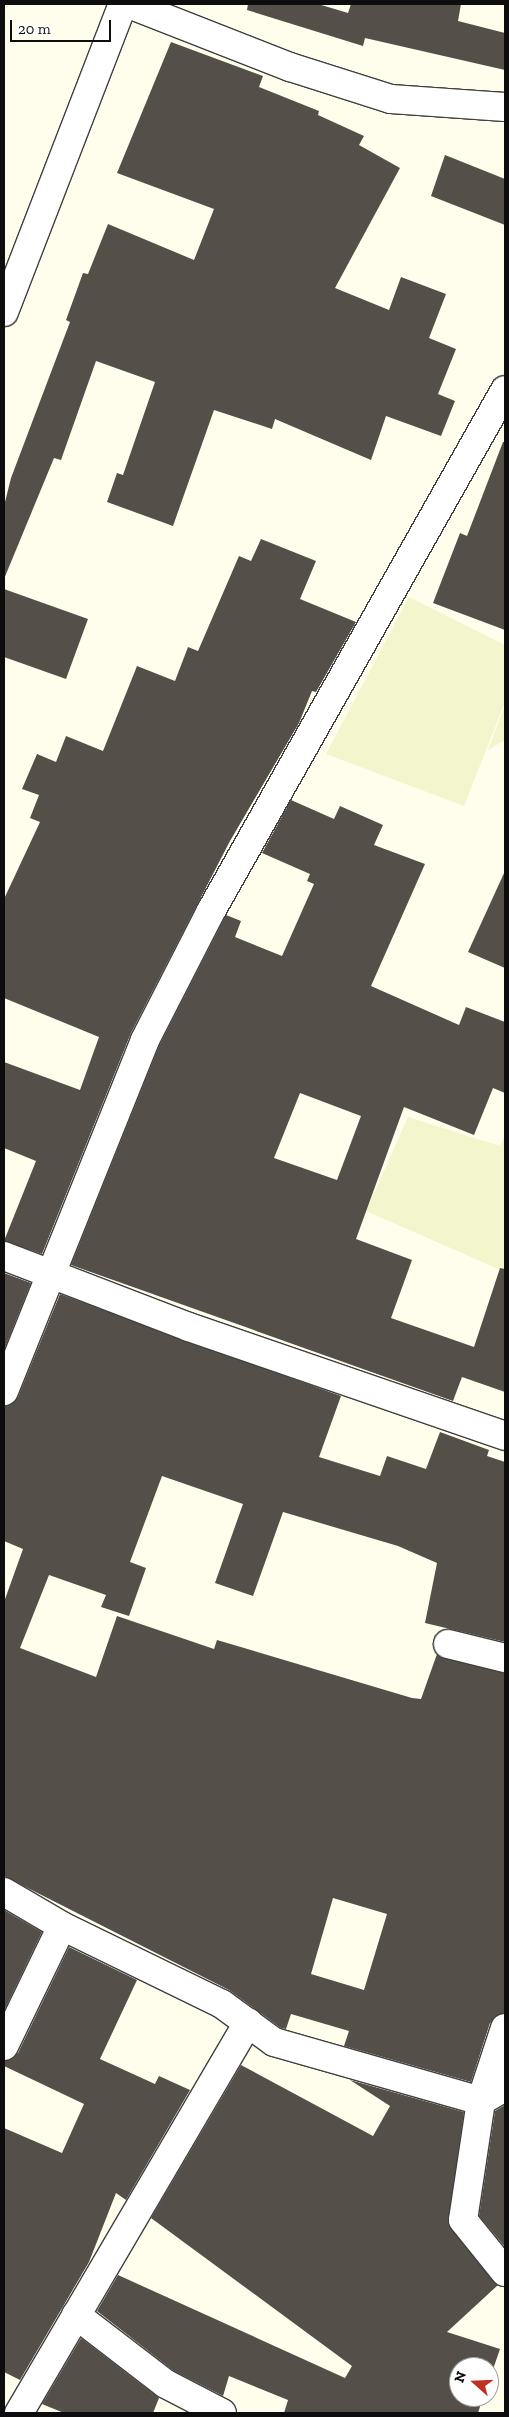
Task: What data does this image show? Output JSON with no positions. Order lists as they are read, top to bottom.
{
  "scale_bar": "20 m",
  "north": "left"
}
